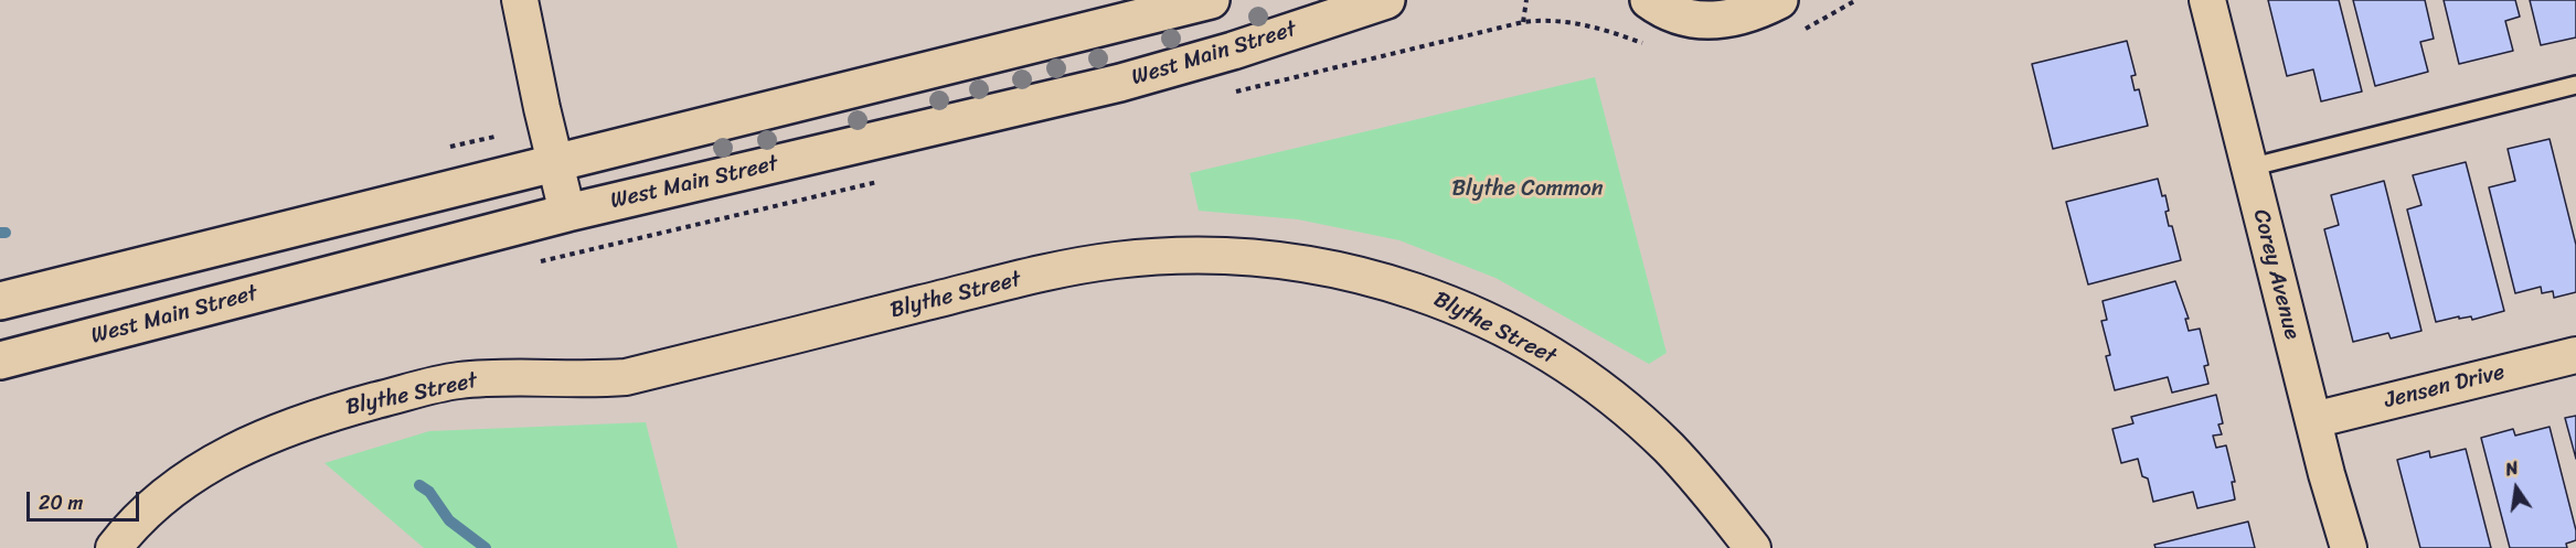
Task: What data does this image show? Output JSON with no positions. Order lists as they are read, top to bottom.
{
  "streets": {
    "street": [
      "West Main Street",
      "Corey Avenue",
      "Blythe Street",
      "Jensen Drive"
    ]
  },
  "crossings": [
    ["Corey Avenue", "Jensen Drive"]
  ],
  "parks": ["Blythe Common"],
  "scale_bar": "20 m",
  "north": "top"
}
